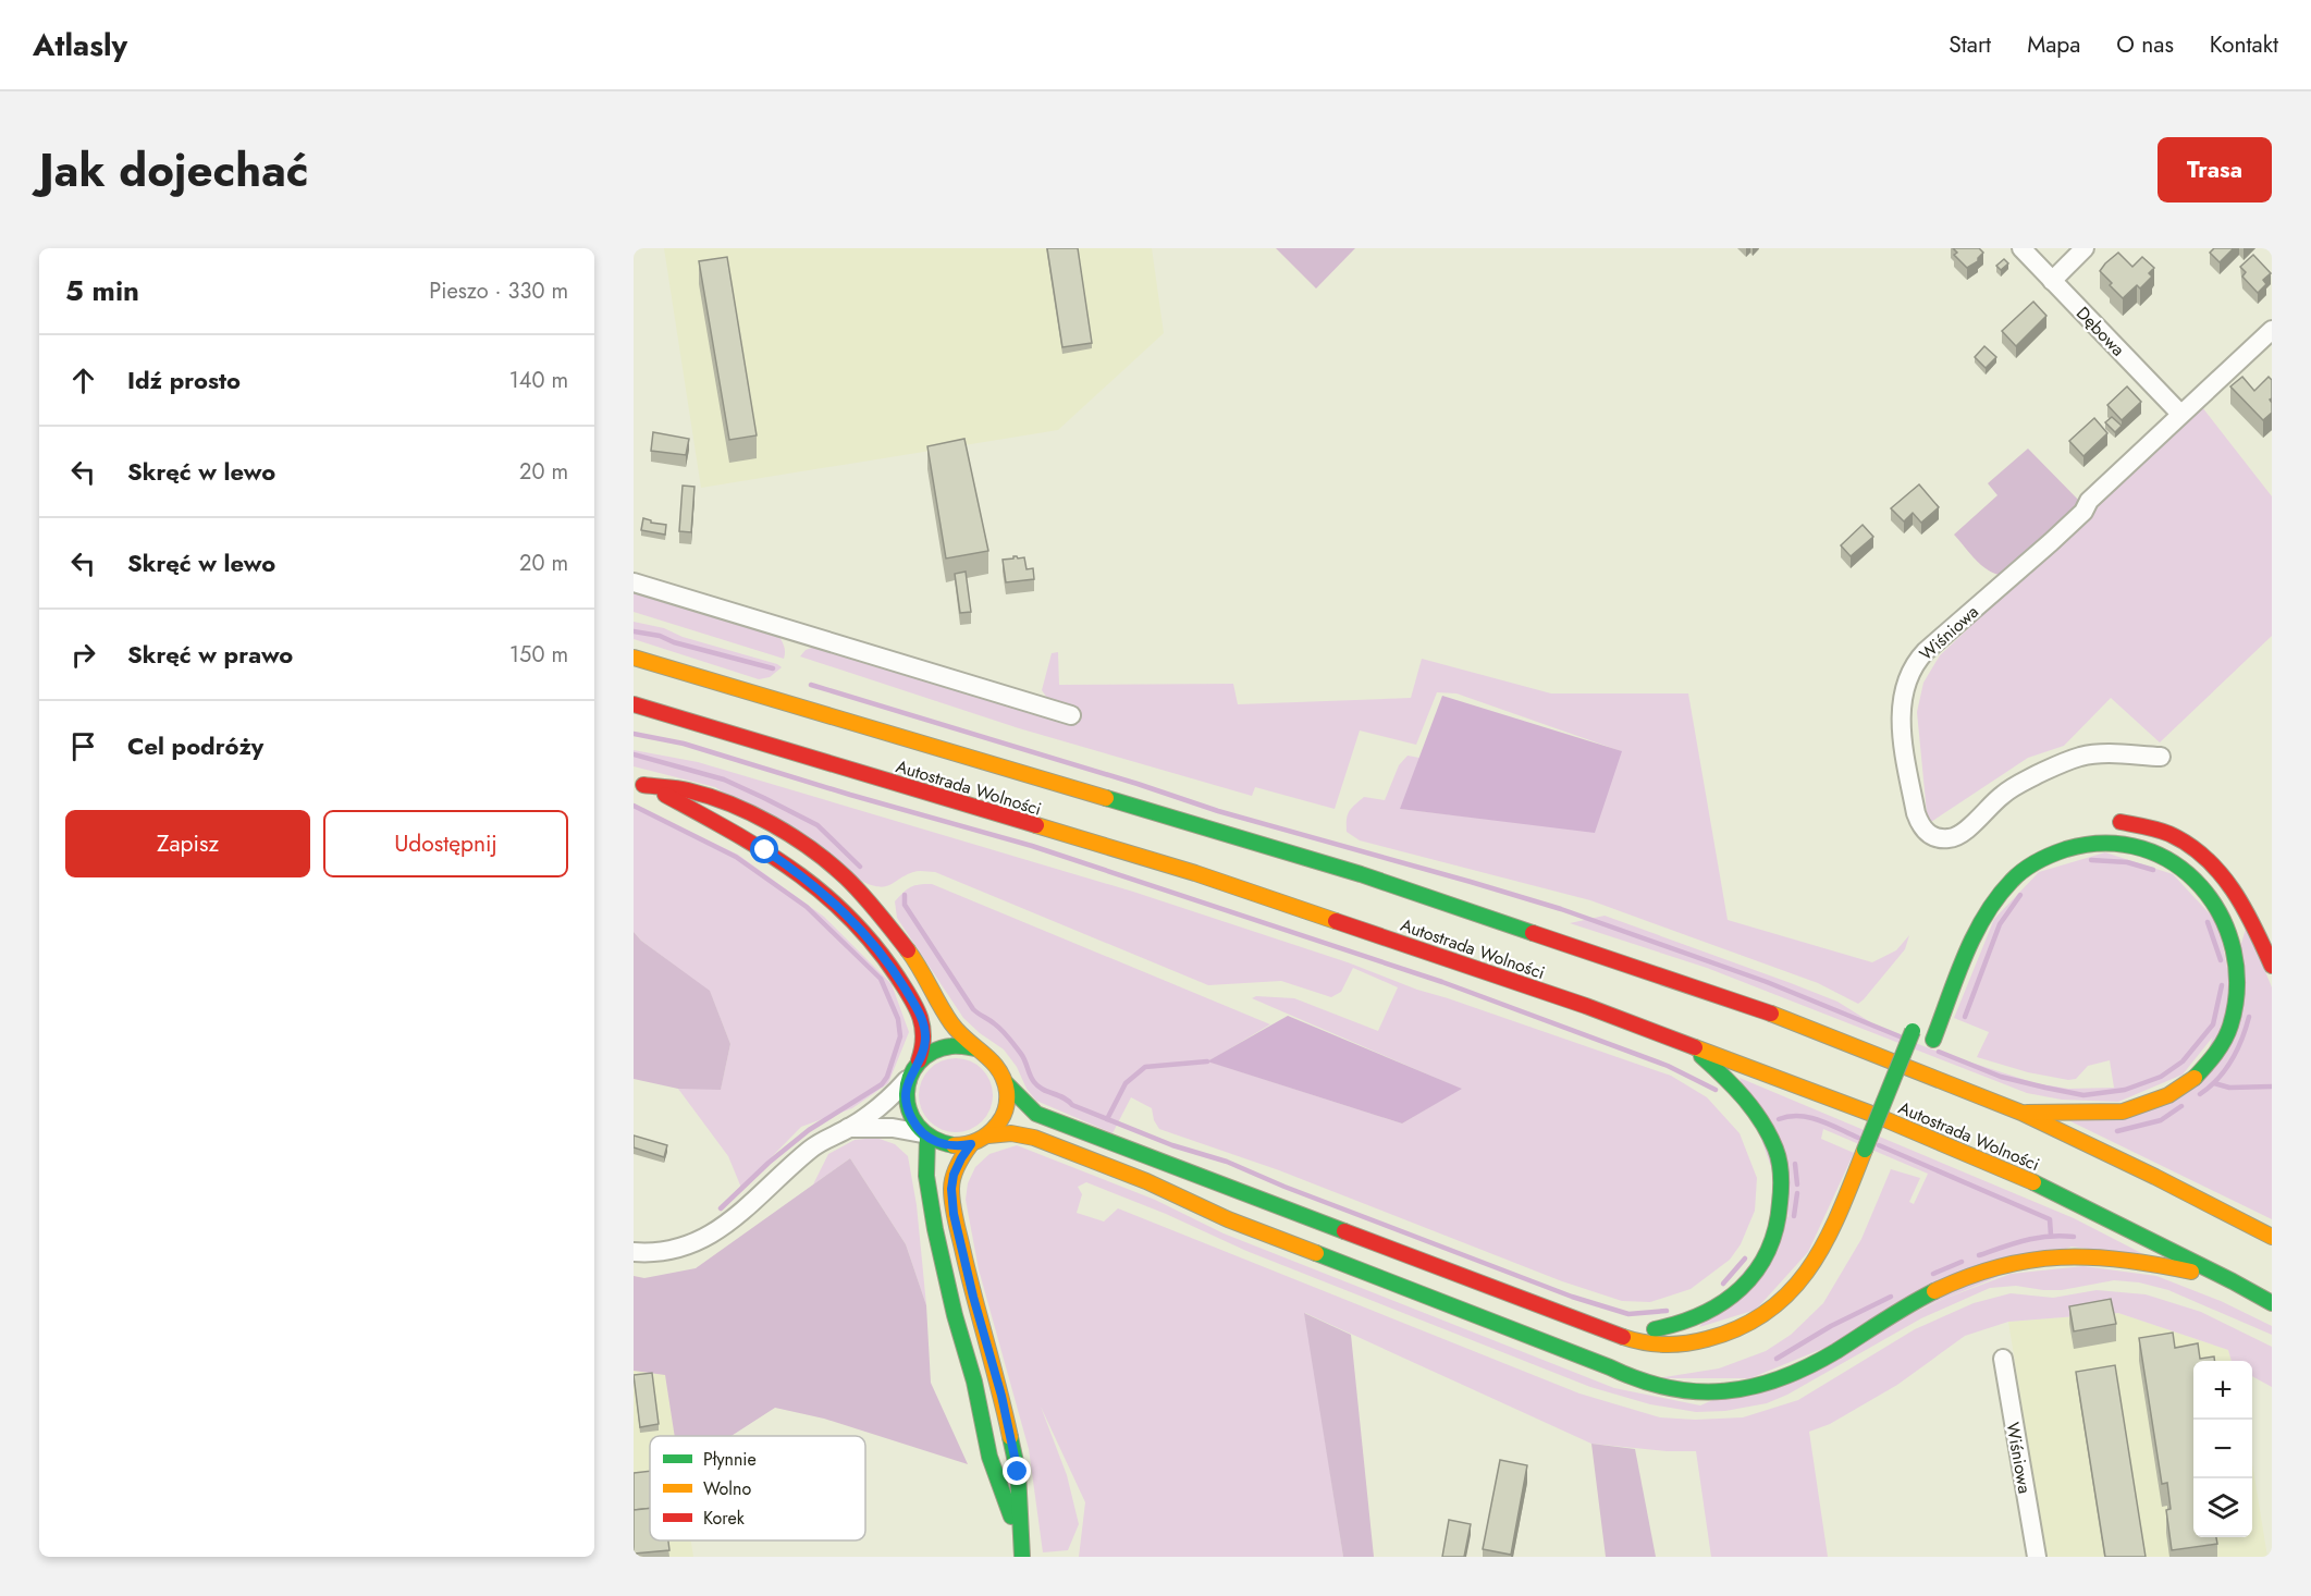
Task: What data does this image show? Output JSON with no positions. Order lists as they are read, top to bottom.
{
  "streets": {
    "main road": ["Autostrada Wolności"],
    "street": ["Dębowa", "Wiśniowa"]
  },
  "crossings": [
    ["Dębowa", "Wiśniowa"]
  ],
  "legend": ["Płynnie", "Wolno", "Korek"],
  "page": {
    "header": "Atlasly",
    "nav": [
      "Start",
      "Mapa",
      "O nas",
      "Kontakt"
    ],
    "title": "Jak dojechać",
    "buttons": [
      "Trasa",
      ["Zapisz", "Udostępnij"]
    ],
    "heading": ["5 min", "Pieszo · 330 m"],
    "list": [
      ["Idź prosto", "140 m"],
      ["Skręć w lewo", "20 m"],
      ["Skręć w lewo", "20 m"],
      ["Skręć w prawo", "150 m"],
      "Cel podróży"
    ],
    "map_buttons": ["+", "−"]
  }
}
